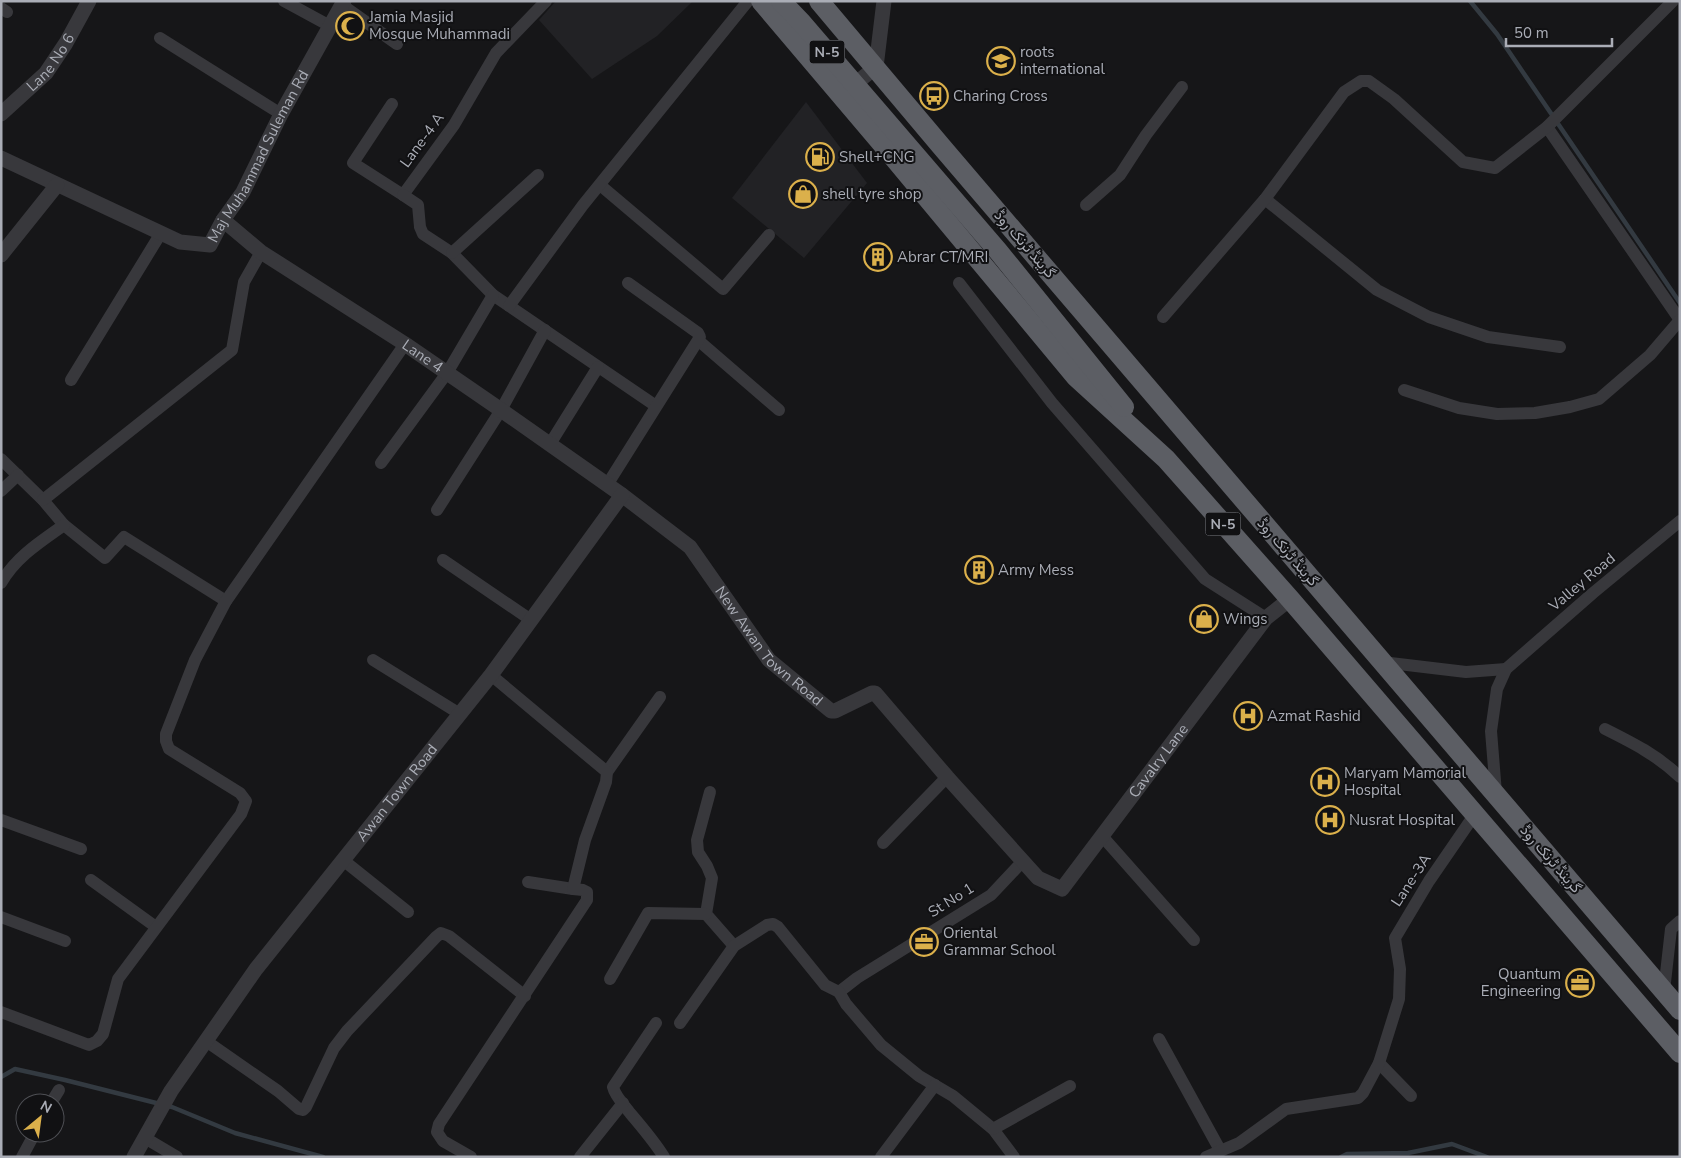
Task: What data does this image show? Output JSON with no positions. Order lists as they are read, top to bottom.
{
  "streets": {
    "highway": ["N-5", "گرینڈ ٹرنک روڈ"],
    "street": [
      "Lane No 6",
      "Lane-4 A",
      "Maj Muhammad Suleman Rd",
      "Lane 4",
      "Valley Road",
      "New Awan Town Road",
      "Cavalry Lane",
      "Awan Town Road",
      "Lane-3A",
      "St No 1"
    ]
  },
  "crossings": [
    ["Maj Muhammad Suleman Rd", "Lane 4"],
    ["گرینڈ ٹرنک روڈ", "Valley Road"],
    ["گرینڈ ٹرنک روڈ", "Cavalry Lane"],
    ["گرینڈ ٹرنک روڈ", "Lane-3A"],
    ["Lane 4", "New Awan Town Road"],
    ["Lane 4", "Awan Town Road"],
    ["New Awan Town Road", "Cavalry Lane"],
    ["New Awan Town Road", "Awan Town Road"],
    ["New Awan Town Road", "St No 1"],
    ["Cavalry Lane", "St No 1"]
  ],
  "places": {
    "mosque": ["Jamia Masjid Mosque Muhammadi"],
    "school or university": ["roots international"],
    "bus stop": ["Charing Cross"],
    "fuel station": ["Shell+CNG"],
    "shop": ["shell tyre shop", "Wings"],
    "building": ["Abrar CT/MRI", "Army Mess"],
    "hospital": ["Azmat Rashid", "Maryam Mamorial Hospital", "Nusrat Hospital"],
    "office": ["Oriental Grammar School", "Quantum Engineering"]
  },
  "scale_bar": "50 m",
  "north": "top right"
}
